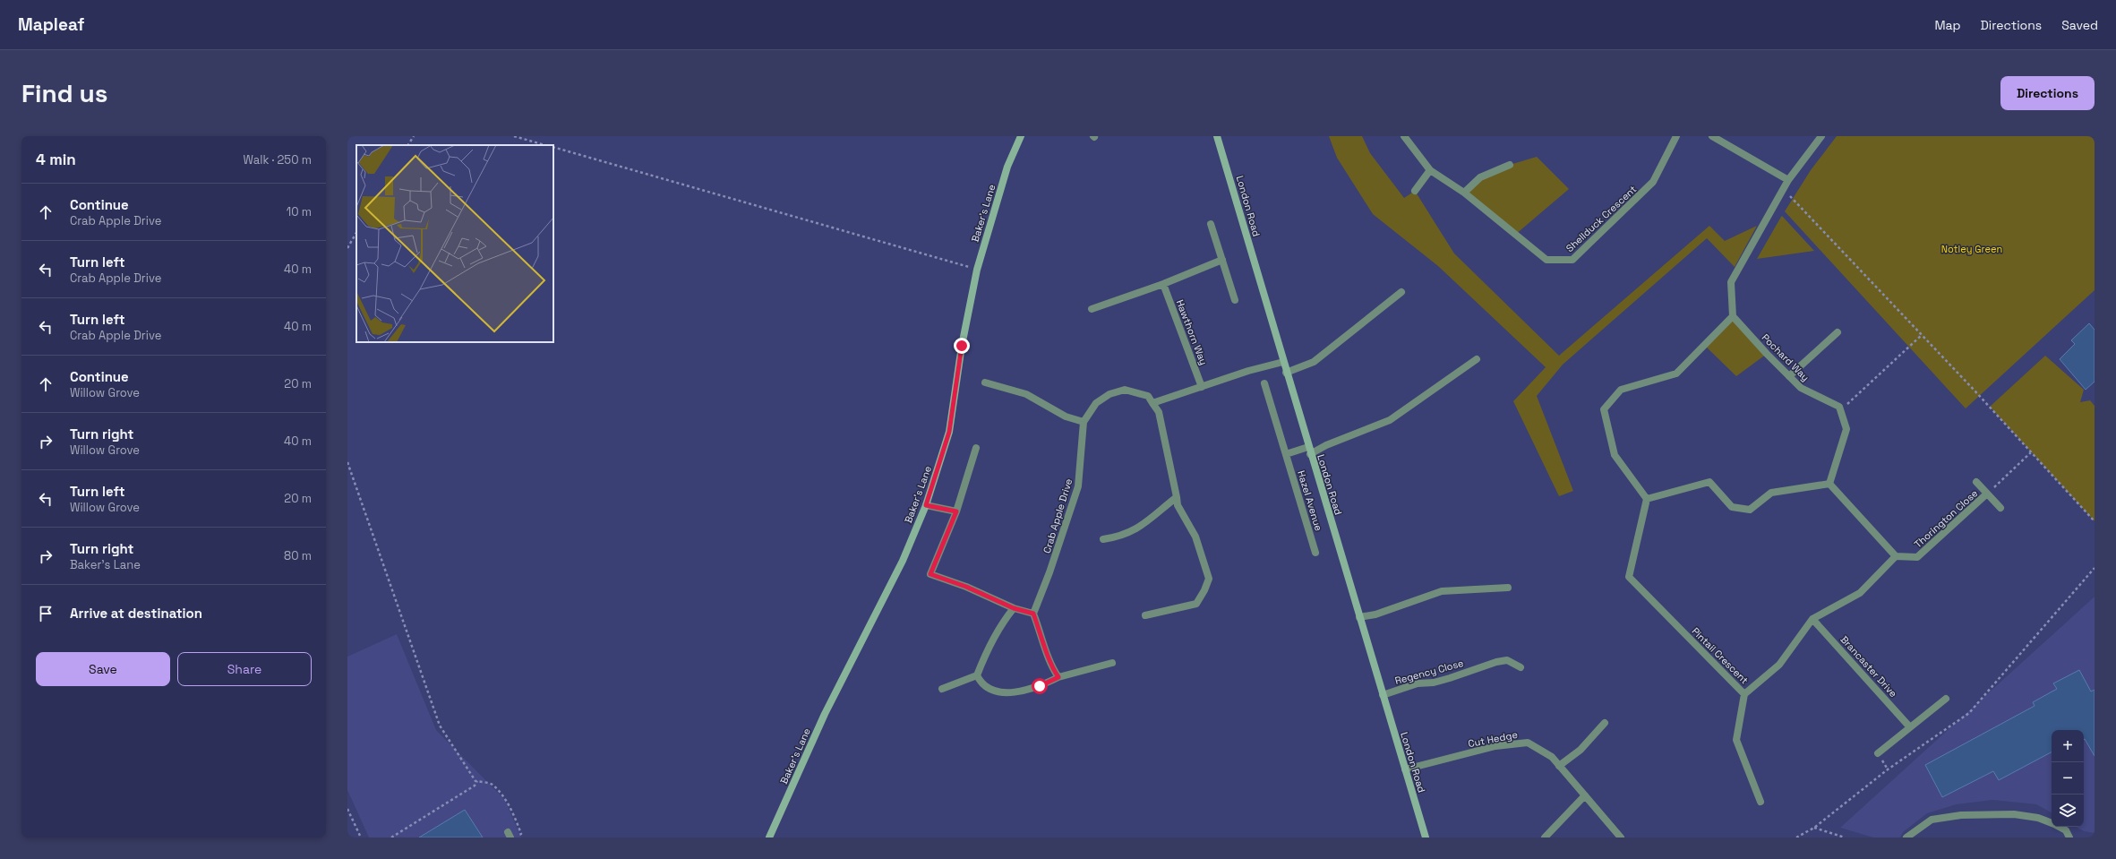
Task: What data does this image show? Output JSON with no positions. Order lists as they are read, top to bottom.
{
  "streets": {
    "street": [
      "London Road",
      "Baker's Lane",
      "Shellduck Crescent",
      "Hawthorn Way",
      "Pochard Way",
      "Hazel Avenue",
      "Crab Apple Drive",
      "Thorington Close",
      "Pintail Crescent",
      "Brancaster Drive",
      "Regency Close",
      "Cut Hedge"
    ]
  },
  "crossings": [
    ["London Road", "Regency Close"],
    ["London Road", "Cut Hedge"],
    ["Thorington Close", "Pintail Crescent"],
    ["Pintail Crescent", "Brancaster Drive"]
  ],
  "parks": ["Notley Green"],
  "page": {
    "header": "Mapleaf",
    "nav": ["Map", "Directions", "Saved"],
    "buttons": [
      "Directions",
      ["Save", "Share"]
    ],
    "title": "Find us",
    "heading": ["4 min", "Walk · 250 m"],
    "list": [
      ["Continue", "Crab Apple Drive", "10 m"],
      ["Turn left", "Crab Apple Drive", "40 m"],
      ["Turn left", "Crab Apple Drive", "40 m"],
      ["Continue", "Willow Grove", "20 m"],
      ["Turn right", "Willow Grove", "40 m"],
      ["Turn left", "Willow Grove", "20 m"],
      ["Turn right", "Baker's Lane", "80 m"],
      "Arrive at destination"
    ],
    "map_buttons": ["+", "−"]
  }
}
